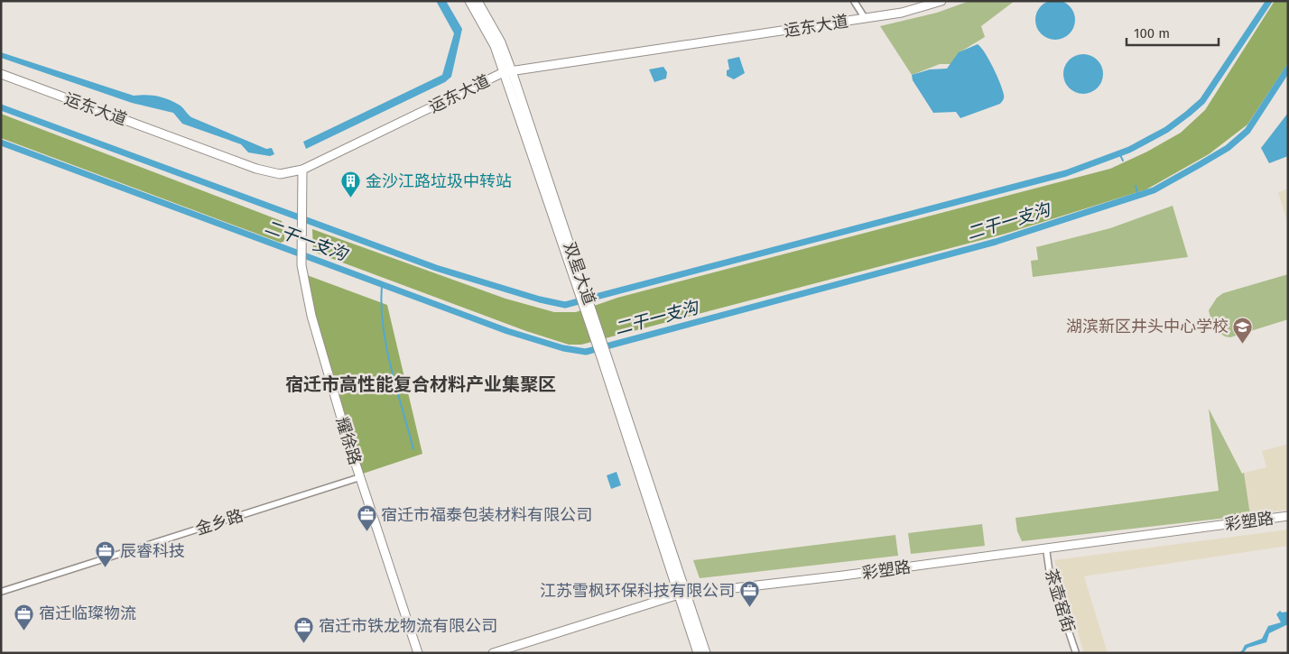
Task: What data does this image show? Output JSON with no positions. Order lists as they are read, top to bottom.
{
  "streets": {
    "street": [
      "运东大道",
      "双星大道",
      "耀徐路",
      "彩塑路",
      "金乡路",
      "茶壶窑街"
    ]
  },
  "crossings": [
    ["运东大道", "双星大道"],
    ["运东大道", "耀徐路"],
    ["双星大道", "彩塑路"],
    ["耀徐路", "金乡路"],
    ["彩塑路", "茶壶窑街"]
  ],
  "districts": ["宿迁市高性能复合材料产业集聚区"],
  "water": ["二干一支沟"],
  "places": {
    "building": ["金沙江路垃圾中转站"],
    "school or university": ["湖滨新区井头中心学校"],
    "office": [
      "宿迁市福泰包装材料有限公司",
      "辰睿科技",
      "江苏雪枫环保科技有限公司",
      "宿迁临璨物流",
      "宿迁市铁龙物流有限公司"
    ]
  },
  "scale_bar": "100 m"
}
